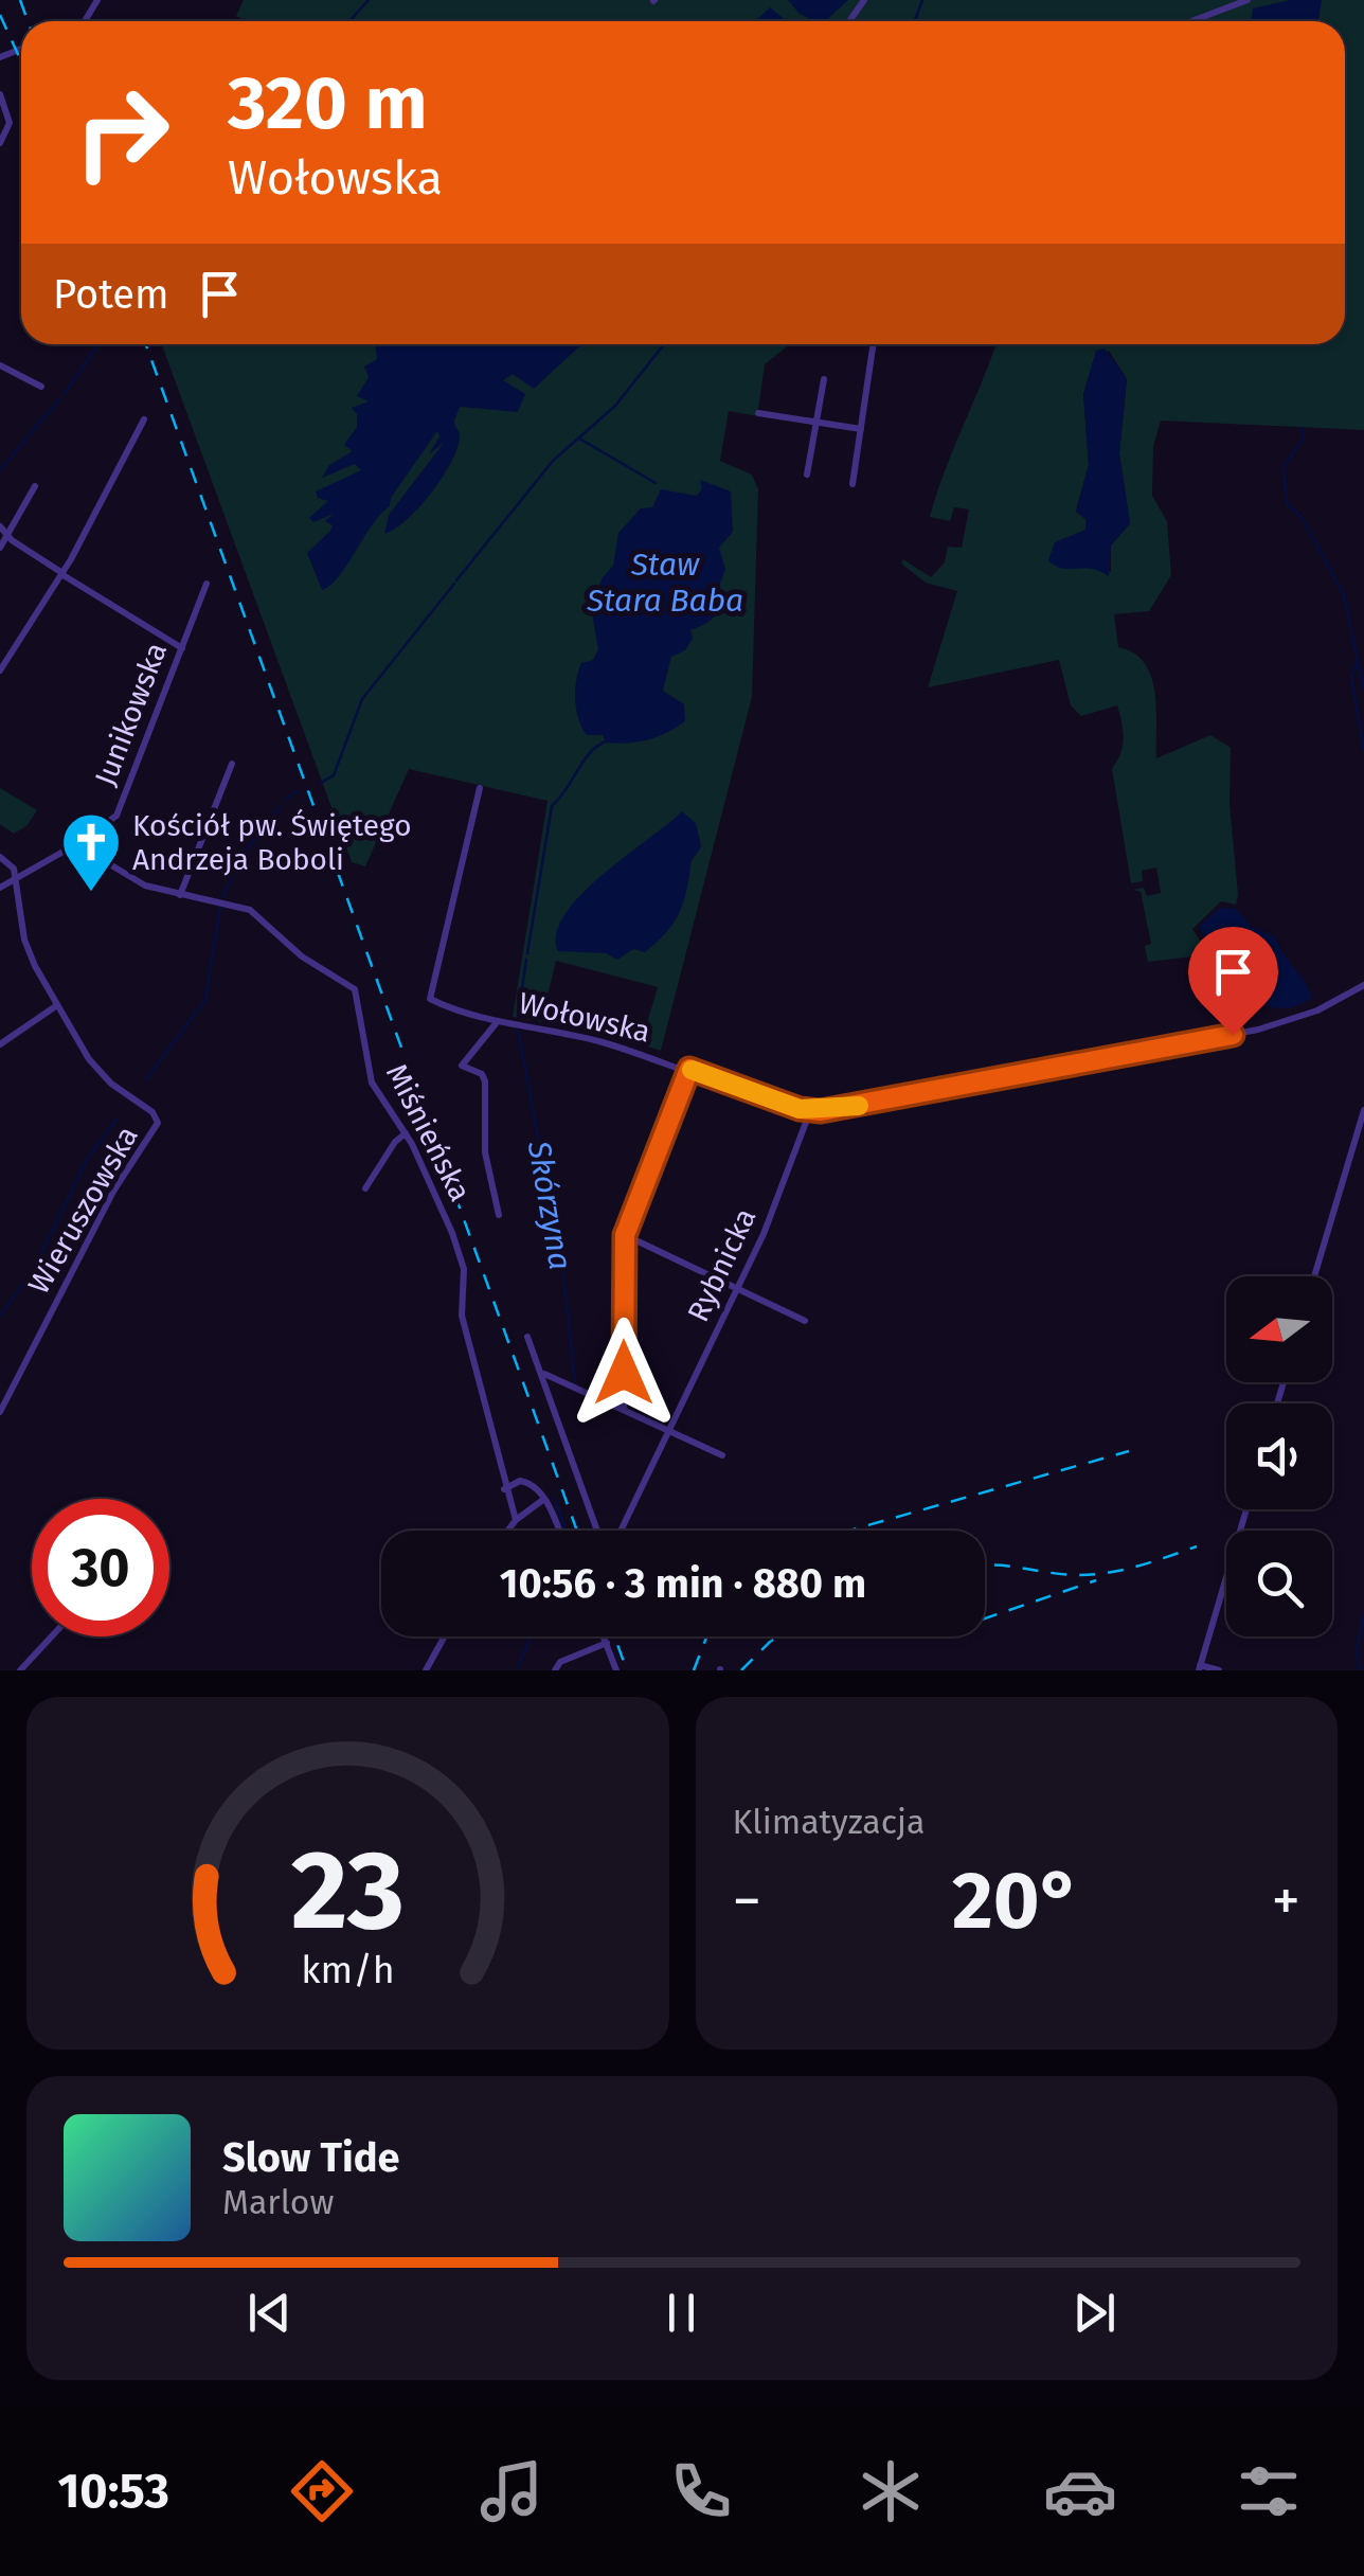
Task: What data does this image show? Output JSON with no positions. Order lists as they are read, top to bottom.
{
  "streets": {
    "street": [
      "Junikowska",
      "Wołowska",
      "Miśnieńska",
      "Wieruszowska",
      "Rybnicka"
    ]
  },
  "crossings": [
    ["Junikowska", "Miśnieńska"],
    ["Wołowska", "Rybnicka"]
  ],
  "water": ["Staw Stara Baba", "Skórzyna"],
  "places": {
    "church": ["Kościół pw. Świętego Andrzeja Boboli"]
  },
  "north": "left",
  "page": {
    "turn": ["320 m", "Wołowska"],
    "then": "Potem",
    "limit": "30",
    "trip": "10:56 · 3 min · 880 m",
    "tile": "Klimatyzacja",
    "heat": ["−", "20°", "+"],
    "song": ["Slow Tide", "Marlow"],
    "tabs": "10:53",
    "gauge": ["23", "km/h"]
  }
}
